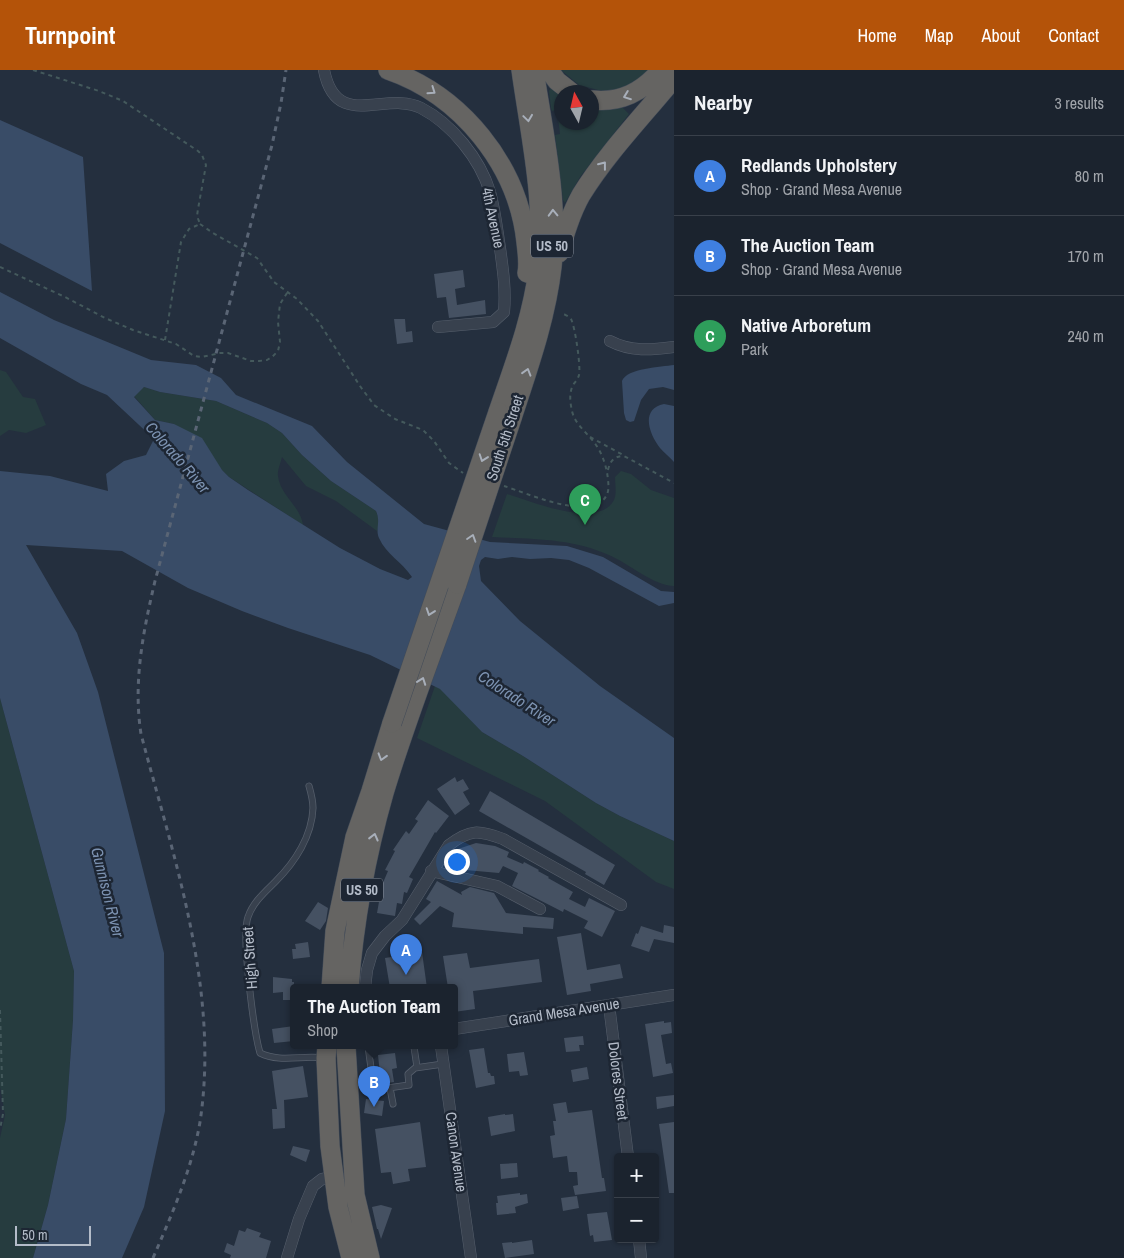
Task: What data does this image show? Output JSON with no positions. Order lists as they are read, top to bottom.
{
  "streets": {
    "highway": ["US 50", "South 5th Street"],
    "street": [
      "4th Avenue",
      "Grand Mesa Avenue",
      "Dolores Street",
      "Canon Avenue"
    ],
    "lane": ["High Street"]
  },
  "crossings": [
    ["US 50", "South 5th Street"],
    ["Grand Mesa Avenue", "Dolores Street"]
  ],
  "water": ["Colorado River", "Gunnison River"],
  "scale_bar": "50 m",
  "north": "top",
  "page": {
    "header": "Turnpoint",
    "nav": [
      "Home",
      "Map",
      "About",
      "Contact"
    ],
    "heading": ["Nearby", "3 results"],
    "list": [
      {
        "mark": "A",
        "name": "Redlands Upholstery",
        "note": "Shop · Grand Mesa Avenue",
        "value": "80 m"
      },
      {
        "mark": "B",
        "name": "The Auction Team",
        "note": "Shop · Grand Mesa Avenue",
        "value": "170 m"
      },
      {
        "mark": "C",
        "name": "Native Arboretum",
        "note": "Park",
        "value": "240 m"
      }
    ],
    "pins": ["C", "A", "B"],
    "popup": ["The Auction Team", "Shop"],
    "map_buttons": ["+", "−"],
    "scale": "50 m"
  }
}
